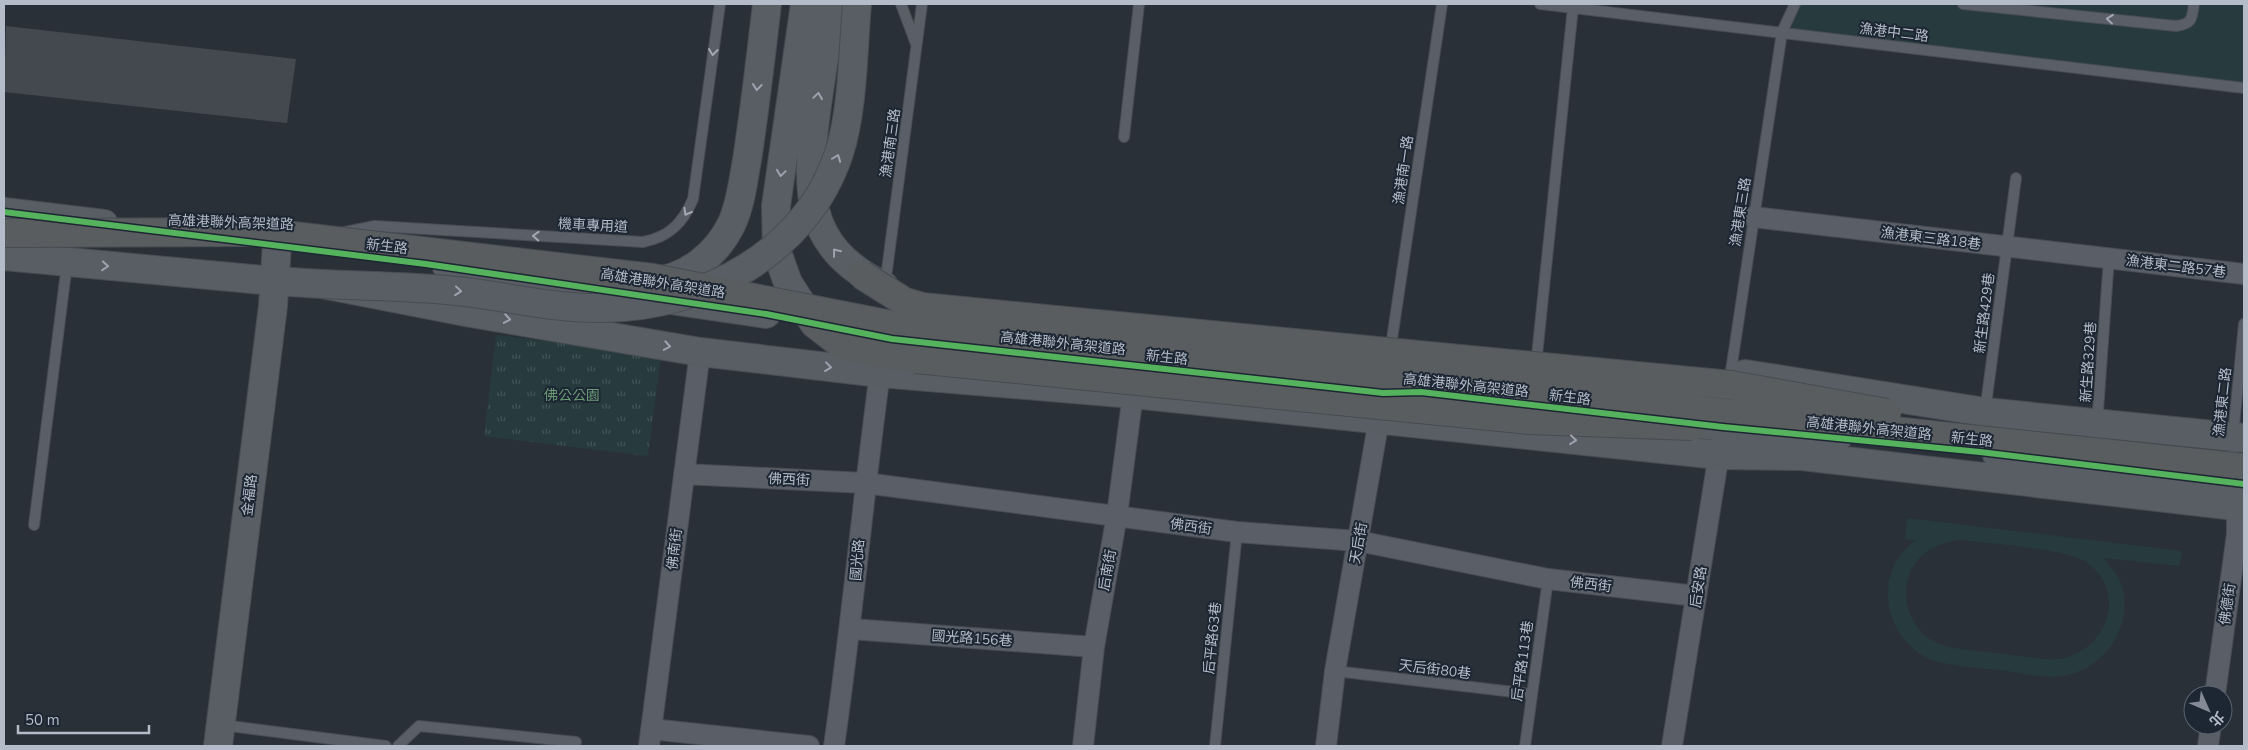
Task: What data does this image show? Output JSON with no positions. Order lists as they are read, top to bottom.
{
  "streets": {
    "highway": ["高雄港聯外高架道路"],
    "street": [
      "漁港東三路18巷",
      "新生路",
      "漁港東二路57巷",
      "佛西街",
      "金福路",
      "天后街",
      "佛南街",
      "國光路",
      "后南街",
      "后安路",
      "佛德街",
      "國光路156巷"
    ],
    "lane": [
      "漁港中二路",
      "漁港南三路",
      "漁港南一路",
      "漁港東三路",
      "機車專用道",
      "新生路429巷",
      "新生路329巷",
      "漁港東二路",
      "后平路63巷",
      "后平路113巷",
      "天后街80巷"
    ]
  },
  "crossings": [
    ["漁港中二路", "漁港東三路"],
    ["漁港南三路", "新生路"],
    ["漁港南一路", "新生路"],
    ["漁港南一路", "天后街"],
    ["漁港東三路", "漁港東三路18巷"],
    ["漁港東三路", "新生路"],
    ["漁港東三路", "后安路"],
    ["高雄港聯外高架道路", "新生路"],
    ["高雄港聯外高架道路", "漁港東二路"],
    ["高雄港聯外高架道路", "佛德街"],
    ["機車專用道", "新生路"],
    ["機車專用道", "金福路"],
    ["漁港東三路18巷", "漁港東二路57巷"],
    ["漁港東三路18巷", "新生路429巷"],
    ["漁港東三路18巷", "新生路329巷"],
    ["新生路", "新生路429巷"],
    ["新生路", "新生路329巷"],
    ["新生路", "漁港東二路"],
    ["新生路", "金福路"],
    ["新生路", "天后街"],
    ["新生路", "后安路"],
    ["新生路", "佛德街"],
    ["漁港東二路57巷", "新生路329巷"],
    ["漁港東二路", "佛德街"],
    ["佛西街", "天后街"],
    ["佛西街", "佛南街"],
    ["佛西街", "國光路"],
    ["佛西街", "后南街"],
    ["佛西街", "后安路"],
    ["佛西街", "后平路63巷"],
    ["佛西街", "后平路113巷"],
    ["天后街", "天后街80巷"],
    ["國光路", "國光路156巷"],
    ["后南街", "國光路156巷"],
    ["后平路113巷", "天后街80巷"]
  ],
  "parks": ["佛公公園"],
  "scale_bar": "50 m",
  "north": "bottom right"
}
